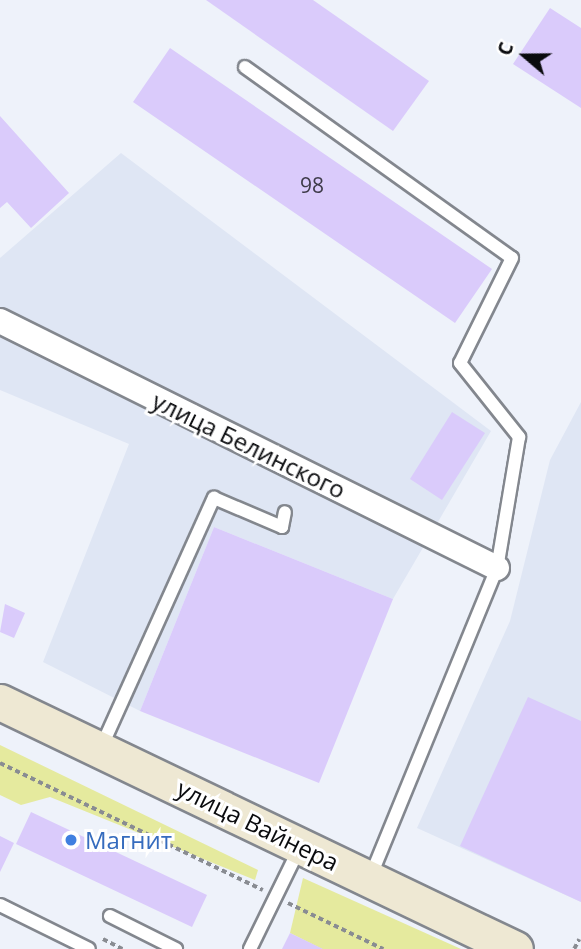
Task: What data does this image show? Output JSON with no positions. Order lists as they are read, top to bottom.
{
  "streets": {
    "main road": ["улица Вайнера"],
    "street": ["улица Белинского"]
  },
  "places": ["Магнит"],
  "house_numbers": ["98"],
  "north": "left"
}
